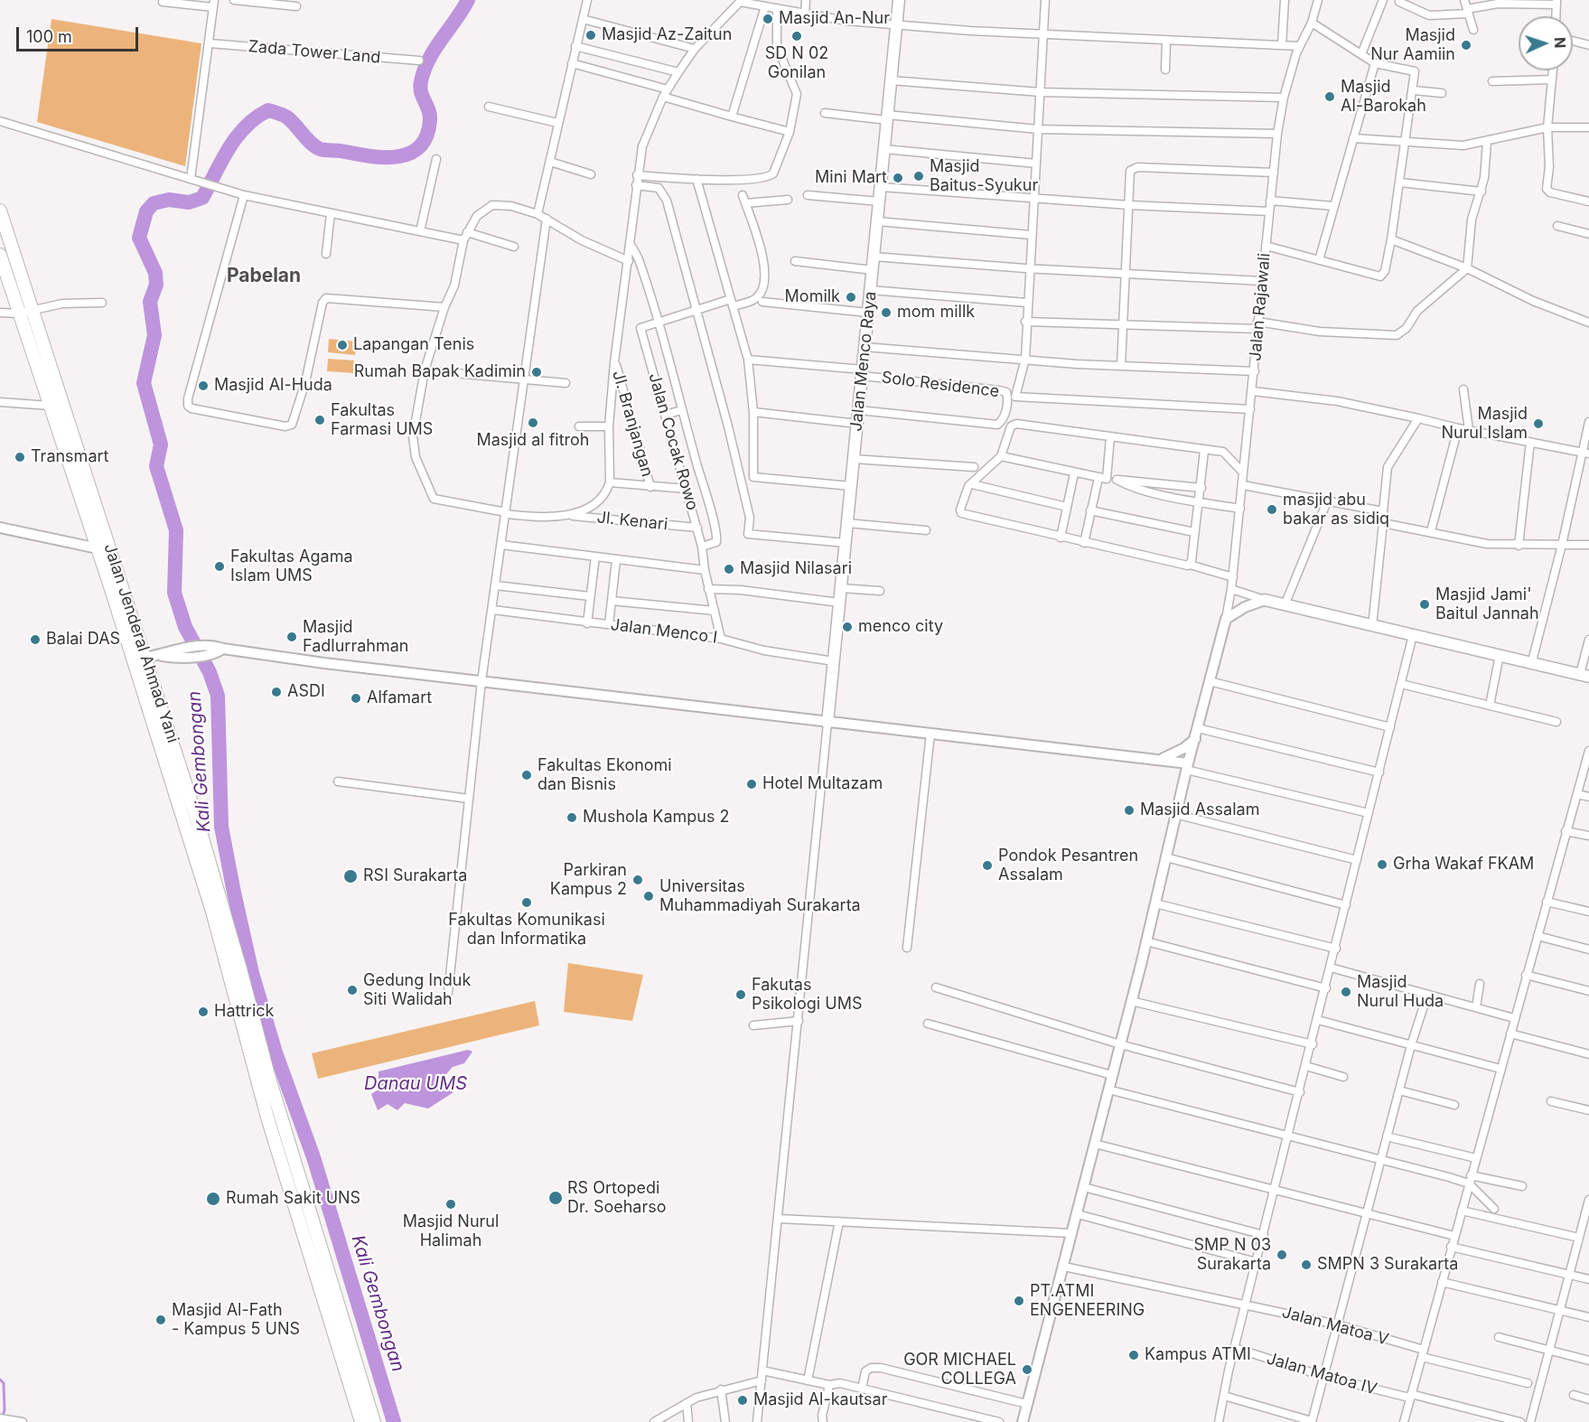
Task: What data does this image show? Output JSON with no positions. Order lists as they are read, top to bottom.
{
  "streets": {
    "highway": ["Jalan Jenderal Ahmad Yani"],
    "main road": ["Jalan Menco Raya"],
    "street": [
      "Zada Tower Land",
      "Jalan Rajawali",
      "Solo Residence",
      "Jl. Branjangan",
      "Jalan Cocak Rowo",
      "Jl. Kenari",
      "Jalan Menco I",
      "Jalan Matoa V",
      "Jalan Matoa IV"
    ]
  },
  "crossings": [
    ["Jalan Menco Raya", "Solo Residence"],
    ["Jalan Menco Raya", "Jalan Menco I"],
    ["Jalan Cocak Rowo", "Jl. Kenari"],
    ["Jalan Cocak Rowo", "Jalan Menco I"]
  ],
  "districts": ["Pabelan"],
  "water": ["Kali Gembongan", "Danau UMS"],
  "places": [
    "Masjid An-Nur",
    "Masjid Az-Zaitun",
    "SD N 02 Gonilan",
    "Masjid Nur Aamiin",
    "Masjid Al-Barokah",
    "Masjid Baitus-Syukur",
    "Mini Mart",
    "Momilk",
    "mom millk",
    "Lapangan Tenis",
    "Rumah Bapak Kadimin",
    "Masjid Al-Huda",
    "Fakultas Farmasi UMS",
    "Masjid al fitroh",
    "Masjid Nurul Islam",
    "Transmart",
    "masjid abu bakar as sidiq",
    "Fakultas Agama Islam UMS",
    "Masjid Nilasari",
    "Masjid Jami' Baitul Jannah",
    "menco city",
    "Masjid Fadlurrahman",
    "Balai DAS",
    "ASDI",
    "Alfamart",
    "Fakultas Ekonomi dan Bisnis",
    "Hotel Multazam",
    "Masjid Assalam",
    "Mushola Kampus 2",
    "Grha Wakaf FKAM",
    "Pondok Pesantren Assalam",
    "RSI Surakarta",
    "Parkiran Kampus 2",
    "Universitas Muhammadiyah Surakarta",
    "Fakultas Komunikasi dan Informatika",
    "Gedung Induk Siti Walidah",
    "Masjid Nurul Huda",
    "Fakutas Psikologi UMS",
    "Hattrick",
    "RS Ortopedi Dr. Soeharso",
    "Rumah Sakit UNS",
    "Masjid Nurul Halimah",
    "SMP N 03 Surakarta",
    "SMPN 3 Surakarta",
    "PT.ATMI ENGENEERING",
    "Masjid Al-Fath - Kampus 5 UNS",
    "Kampus ATMI",
    "GOR MICHAEL COLLEGA",
    "Masjid Al-kautsar"
  ],
  "scale_bar": "100 m",
  "north": "right"
}
